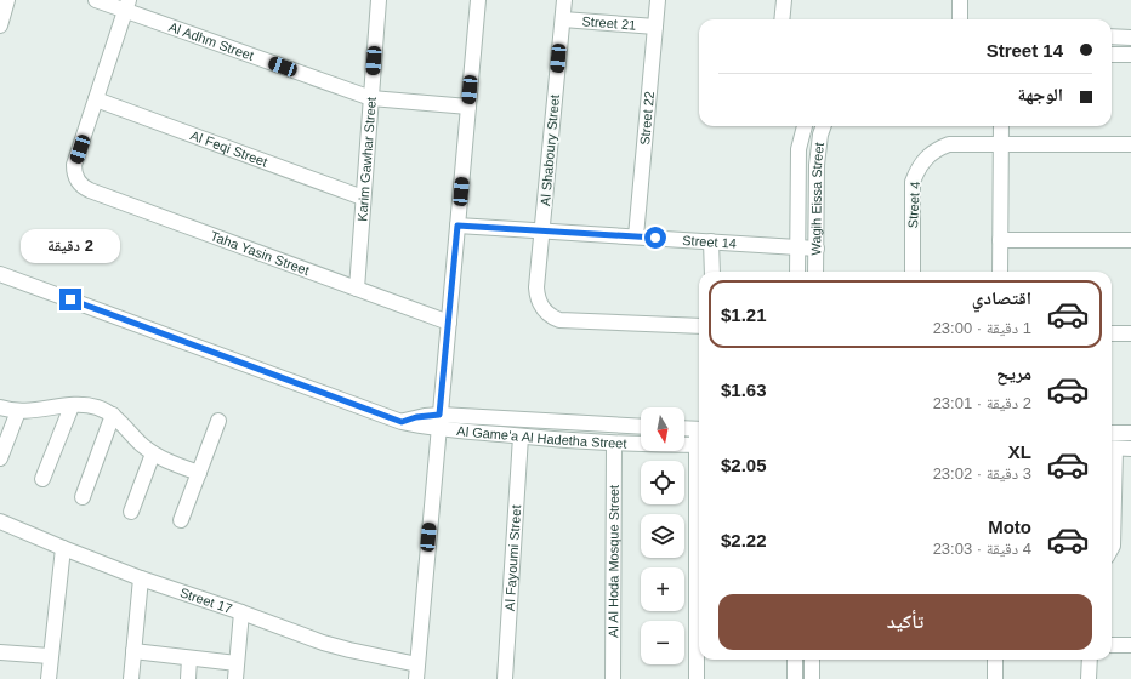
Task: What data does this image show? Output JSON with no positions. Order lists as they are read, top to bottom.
{
  "streets": {
    "street": [
      "Street 21",
      "Al Adhm Street",
      "Street 22",
      "Al Feqi Street",
      "Al Shaboury Street",
      "Karim Gawhar Street",
      "Wagih Eissa Street",
      "Street 4",
      "Street 14",
      "Taha Yasin Street",
      "Al Game'a Al Hadetha Street",
      "Al Fayoumi Street",
      "Al Al Hoda Mosque Street",
      "Street 17"
    ]
  },
  "crossings": [
    ["Street 21", "Street 22"],
    ["Street 21", "Al Shaboury Street"],
    ["Al Adhm Street", "Karim Gawhar Street"],
    ["Street 22", "Street 14"],
    ["Al Feqi Street", "Karim Gawhar Street"],
    ["Al Feqi Street", "Taha Yasin Street"],
    ["Al Shaboury Street", "Street 14"],
    ["Karim Gawhar Street", "Taha Yasin Street"],
    ["Wagih Eissa Street", "Street 14"],
    ["Al Game'a Al Hadetha Street", "Al Fayoumi Street"],
    ["Al Game'a Al Hadetha Street", "Al Al Hoda Mosque Street"]
  ],
  "north": "bottom",
  "page": {
    "banner": ["Street 14", "الوجهة"],
    "bubble": "2 دقيقة",
    "list": [
      {
        "name": "اقتصادي",
        "note": "1 دقيقة · 23:00",
        "value": "$1.21"
      },
      {
        "name": "مريح",
        "note": "2 دقيقة · 23:01",
        "value": "$1.63"
      },
      {
        "name": "XL",
        "note": "3 دقيقة · 23:02",
        "value": "$2.05"
      },
      {
        "name": "Moto",
        "note": "4 دقيقة · 23:03",
        "value": "$2.22"
      }
    ],
    "map_buttons": ["+", "−"],
    "buttons": "تأكيد"
  }
}
